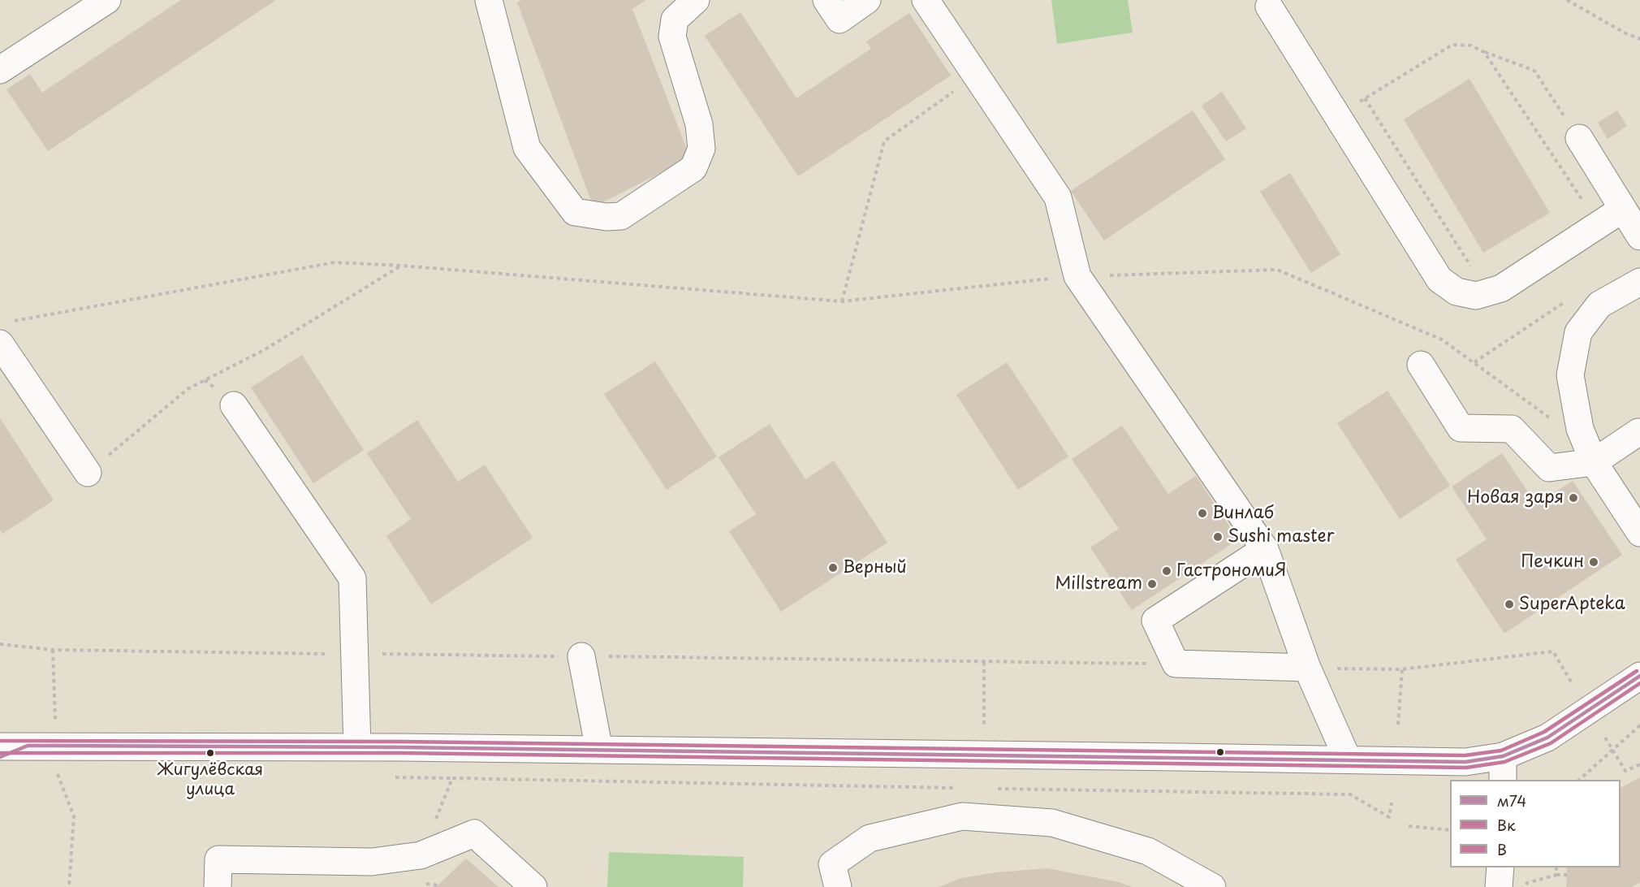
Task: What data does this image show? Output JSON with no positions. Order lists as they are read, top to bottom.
{
  "places": [
    "Новая заря",
    "Винлаб",
    "Sushi master",
    "Печкин",
    "Верный",
    "ГастрономиЯ",
    "Millstream",
    "SuperApteka",
    "Жигулёвская улица"
  ],
  "lines": ["transit line В", "transit line м74", "transit line Вк"],
  "legend": ["м74", "Вк", "В"]
}
